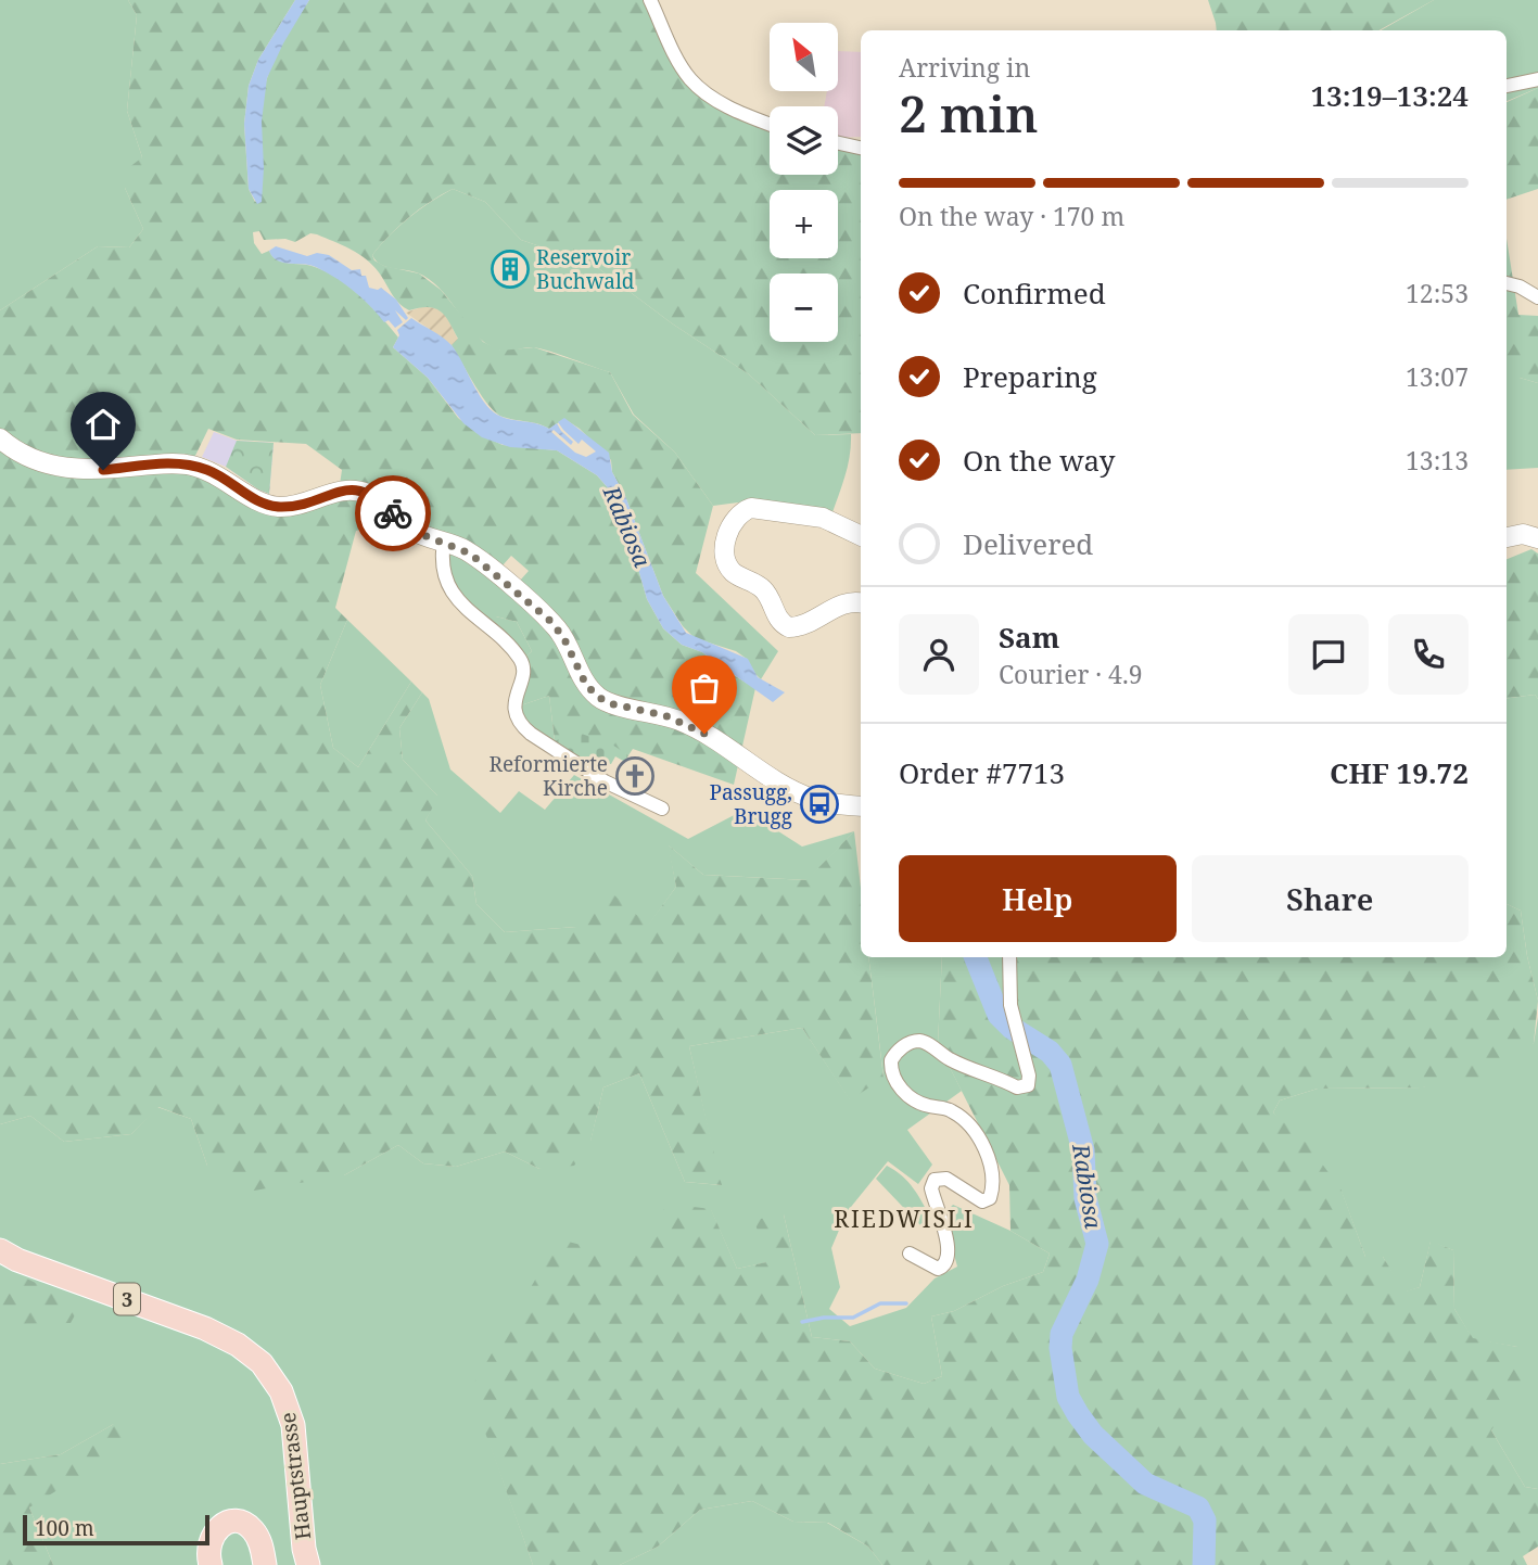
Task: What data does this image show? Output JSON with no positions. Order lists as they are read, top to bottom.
{
  "streets": {
    "main road": ["3", "Hauptstrasse"]
  },
  "districts": ["RIEDWISLI"],
  "water": ["Rabiosa"],
  "places": {
    "building": ["Reservoir Buchwald"],
    "church": ["Reformierte Kirche"],
    "bus stop": ["Passugg, Brugg"]
  },
  "scale_bar": "100 m",
  "north": "top left",
  "page": {
    "map_buttons": ["+", "−"],
    "heading": ["2 min", "Arriving in", "13:19–13:24"],
    "panel": [
      "Sam",
      "Courier · 4.9",
      "Order #7713",
      "CHF 19.72"
    ],
    "bar": "On the way · 170 m",
    "list": [
      ["Confirmed", "12:53"],
      ["Preparing", "13:07"],
      ["On the way", "13:13"],
      "Delivered"
    ],
    "buttons": ["Help", "Share"],
    "scale": "100 m"
  }
}
